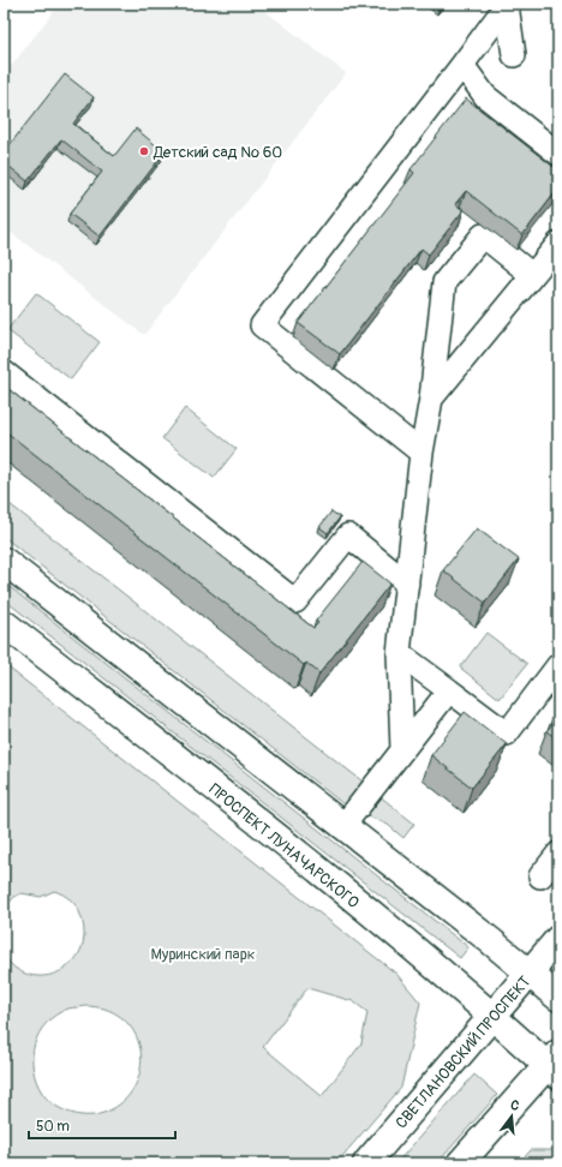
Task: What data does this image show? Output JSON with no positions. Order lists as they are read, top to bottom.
{
  "streets": {
    "main road": ["ПРОСПЕКТ ЛУНАЧАРСКОГО", "СВЕТЛАНОВСКИЙ ПРОСПЕКТ"]
  },
  "crossings": [
    ["ПРОСПЕКТ ЛУНАЧАРСКОГО", "СВЕТЛАНОВСКИЙ ПРОСПЕКТ"]
  ],
  "parks": ["Муринский парк"],
  "places": ["Детский сад № 60"],
  "scale_bar": "50 m",
  "north": "top"
}
